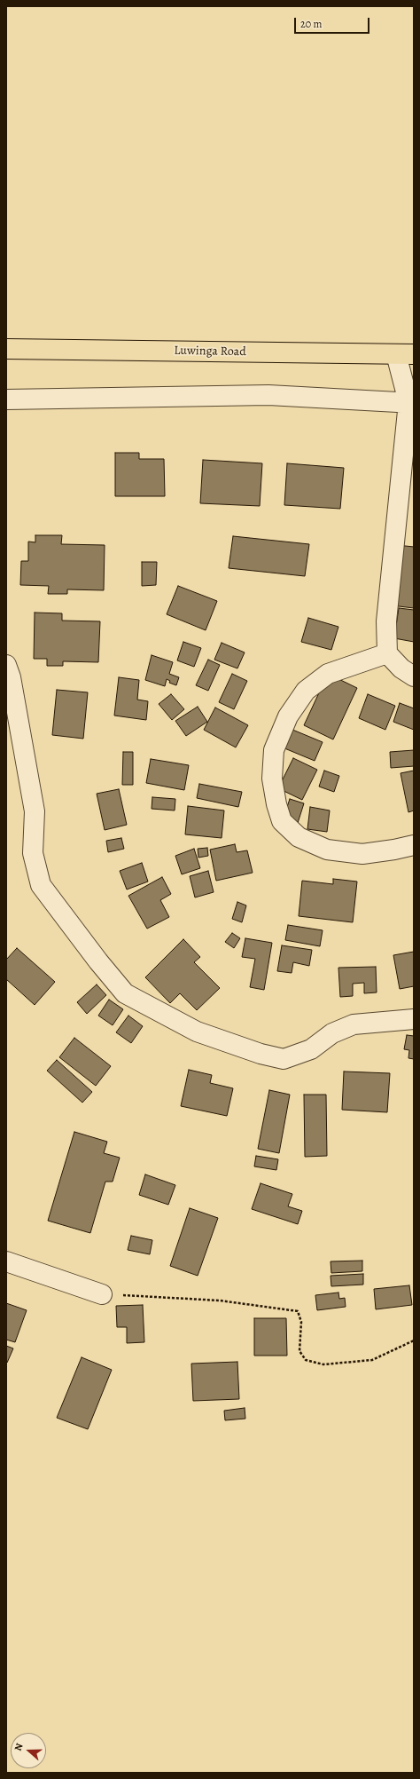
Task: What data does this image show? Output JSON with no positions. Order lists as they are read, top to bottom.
{
  "streets": {
    "highway": ["Luwinga Road"]
  },
  "scale_bar": "20 m",
  "north": "left"
}
